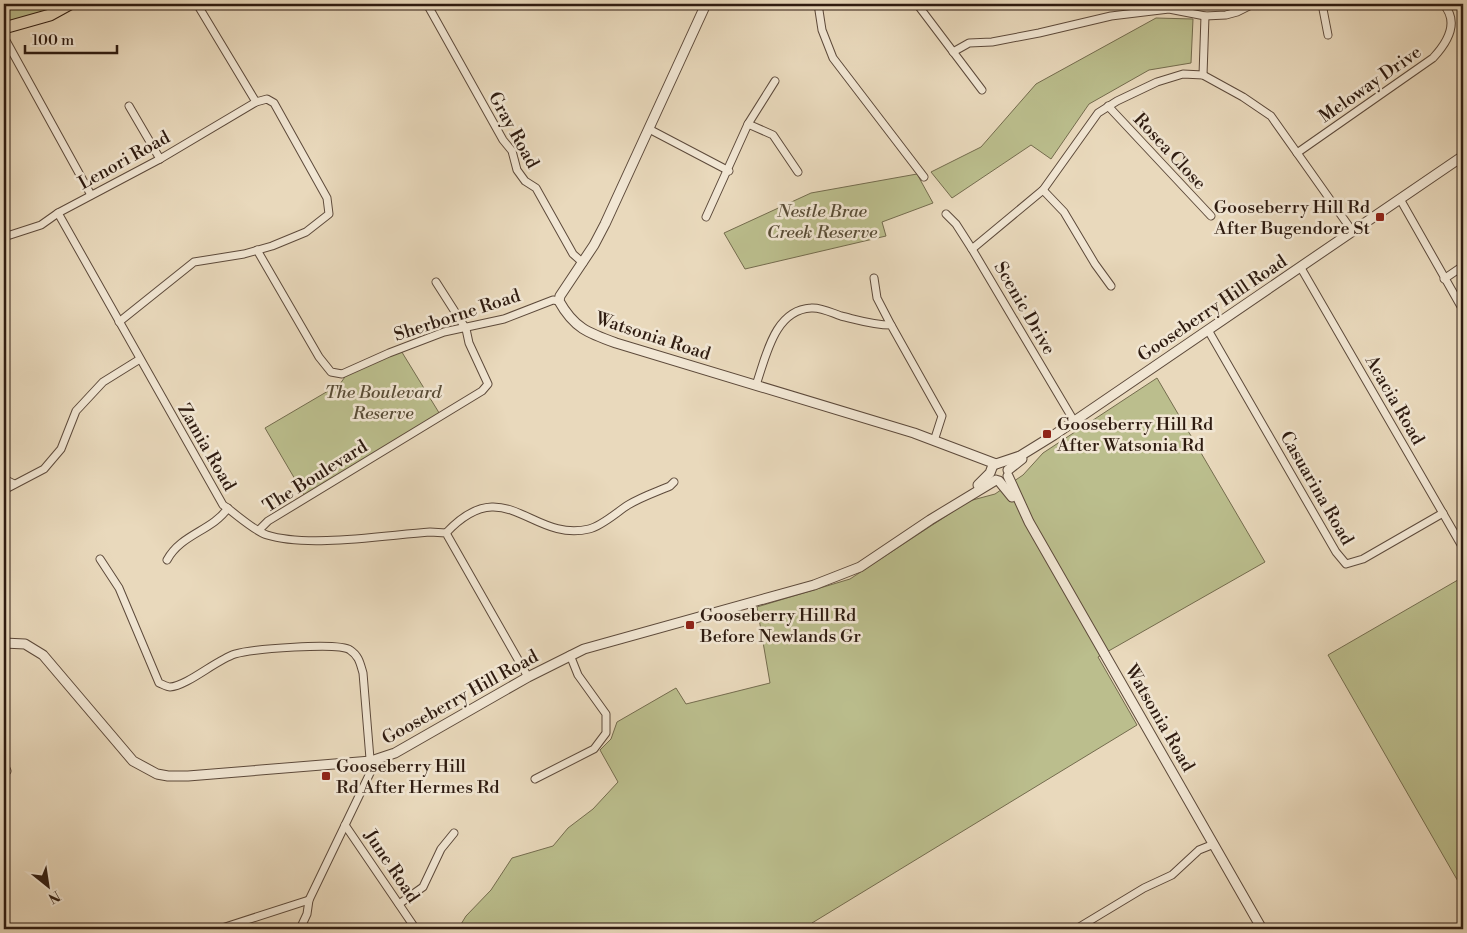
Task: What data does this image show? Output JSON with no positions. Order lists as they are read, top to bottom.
{
  "streets": {
    "street": [
      "Meloway Drive",
      "Gray Road",
      "Rosea Close",
      "Lenori Road",
      "Scenic Drive",
      "Gooseberry Hill Road",
      "Sherborne Road",
      "Watsonia Road",
      "Acacia Road",
      "Zamia Road",
      "The Boulevard",
      "Casuarina Road",
      "June Road"
    ]
  },
  "crossings": [
    ["Lenori Road", "Zamia Road"],
    ["Scenic Drive", "Gooseberry Hill Road"],
    ["Gooseberry Hill Road", "Watsonia Road"],
    ["Gooseberry Hill Road", "Acacia Road"],
    ["Gooseberry Hill Road", "Casuarina Road"],
    ["Sherborne Road", "Watsonia Road"],
    ["Sherborne Road", "The Boulevard"],
    ["Acacia Road", "Casuarina Road"],
    ["Zamia Road", "The Boulevard"]
  ],
  "parks": ["Nestle Brae Creek Reserve", "The Boulevard Reserve"],
  "places": {
    "transit": [
      "Gooseberry Hill Rd After Bugendore St",
      "Gooseberry Hill Rd After Watsonia Rd",
      "Gooseberry Hill Rd Before Newlands Gr",
      "Gooseberry Hill Rd After Hermes Rd"
    ]
  },
  "scale_bar": "100 m",
  "north": "bottom right"
}
